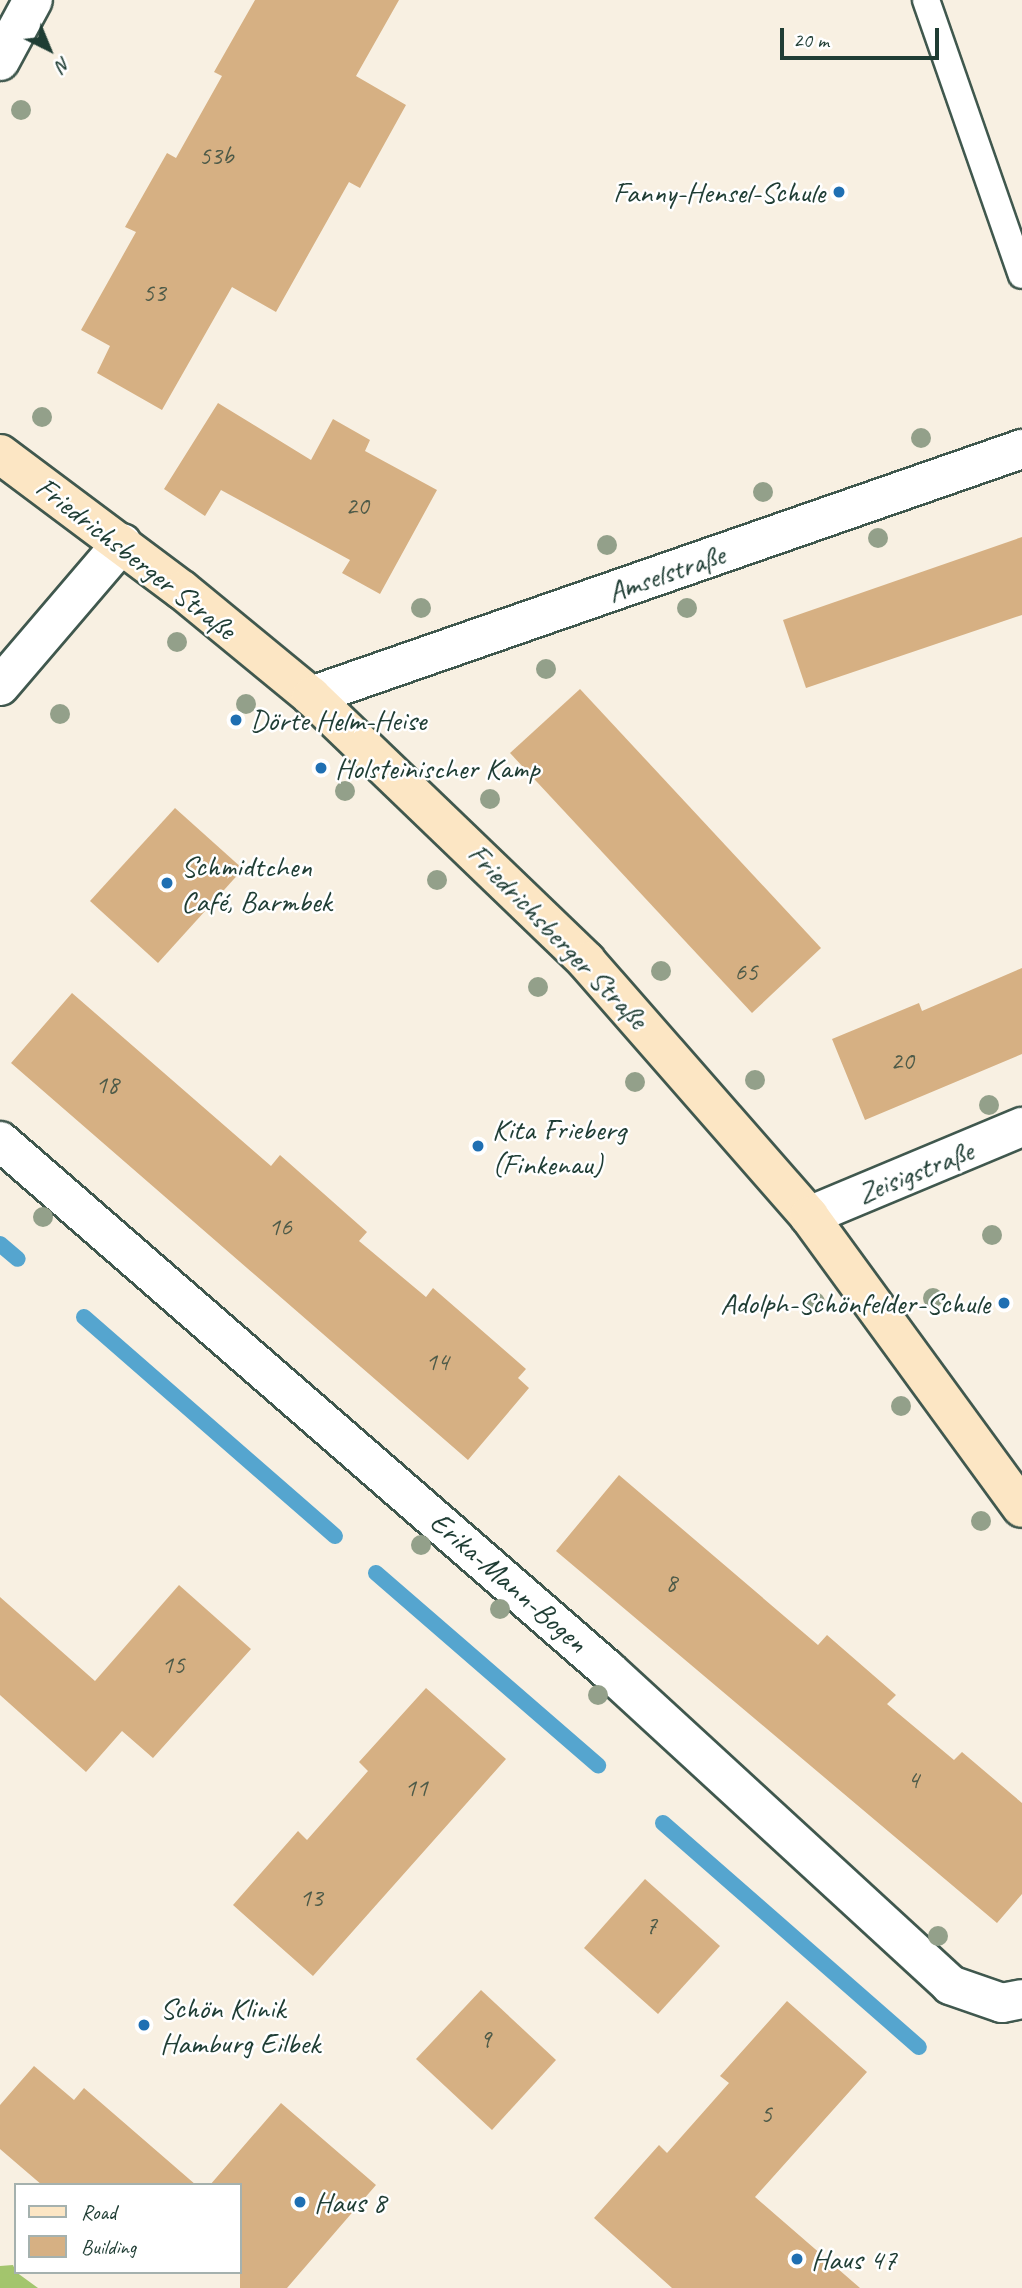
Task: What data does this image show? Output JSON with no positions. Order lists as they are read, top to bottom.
{
  "streets": {
    "street": [
      "Friedrichsberger Straße",
      "Amselstraße",
      "Zeisigstraße",
      "Erika-Mann-Bogen"
    ]
  },
  "crossings": [
    ["Friedrichsberger Straße", "Amselstraße"],
    ["Friedrichsberger Straße", "Zeisigstraße"]
  ],
  "places": [
    "Fanny-Hensel-Schule",
    "Dörte Helm-Heise",
    "Holsteinischer Kamp",
    "Schmidtchen Café, Barmbek",
    "Kita Frieberg (Finkenau)",
    "Adolph-Schönfelder-Schule",
    "Schön Klinik Hamburg Eilbek",
    "Haus 8",
    "Haus 47"
  ],
  "house_numbers": [
    "53b",
    "53",
    "20",
    "65",
    "20",
    "18",
    "16",
    "14",
    "8",
    "15",
    "4",
    "11",
    "13",
    "7",
    "9",
    "5"
  ],
  "legend": ["Road", "Building"],
  "scale_bar": "20 m",
  "north": "bottom right"
}
